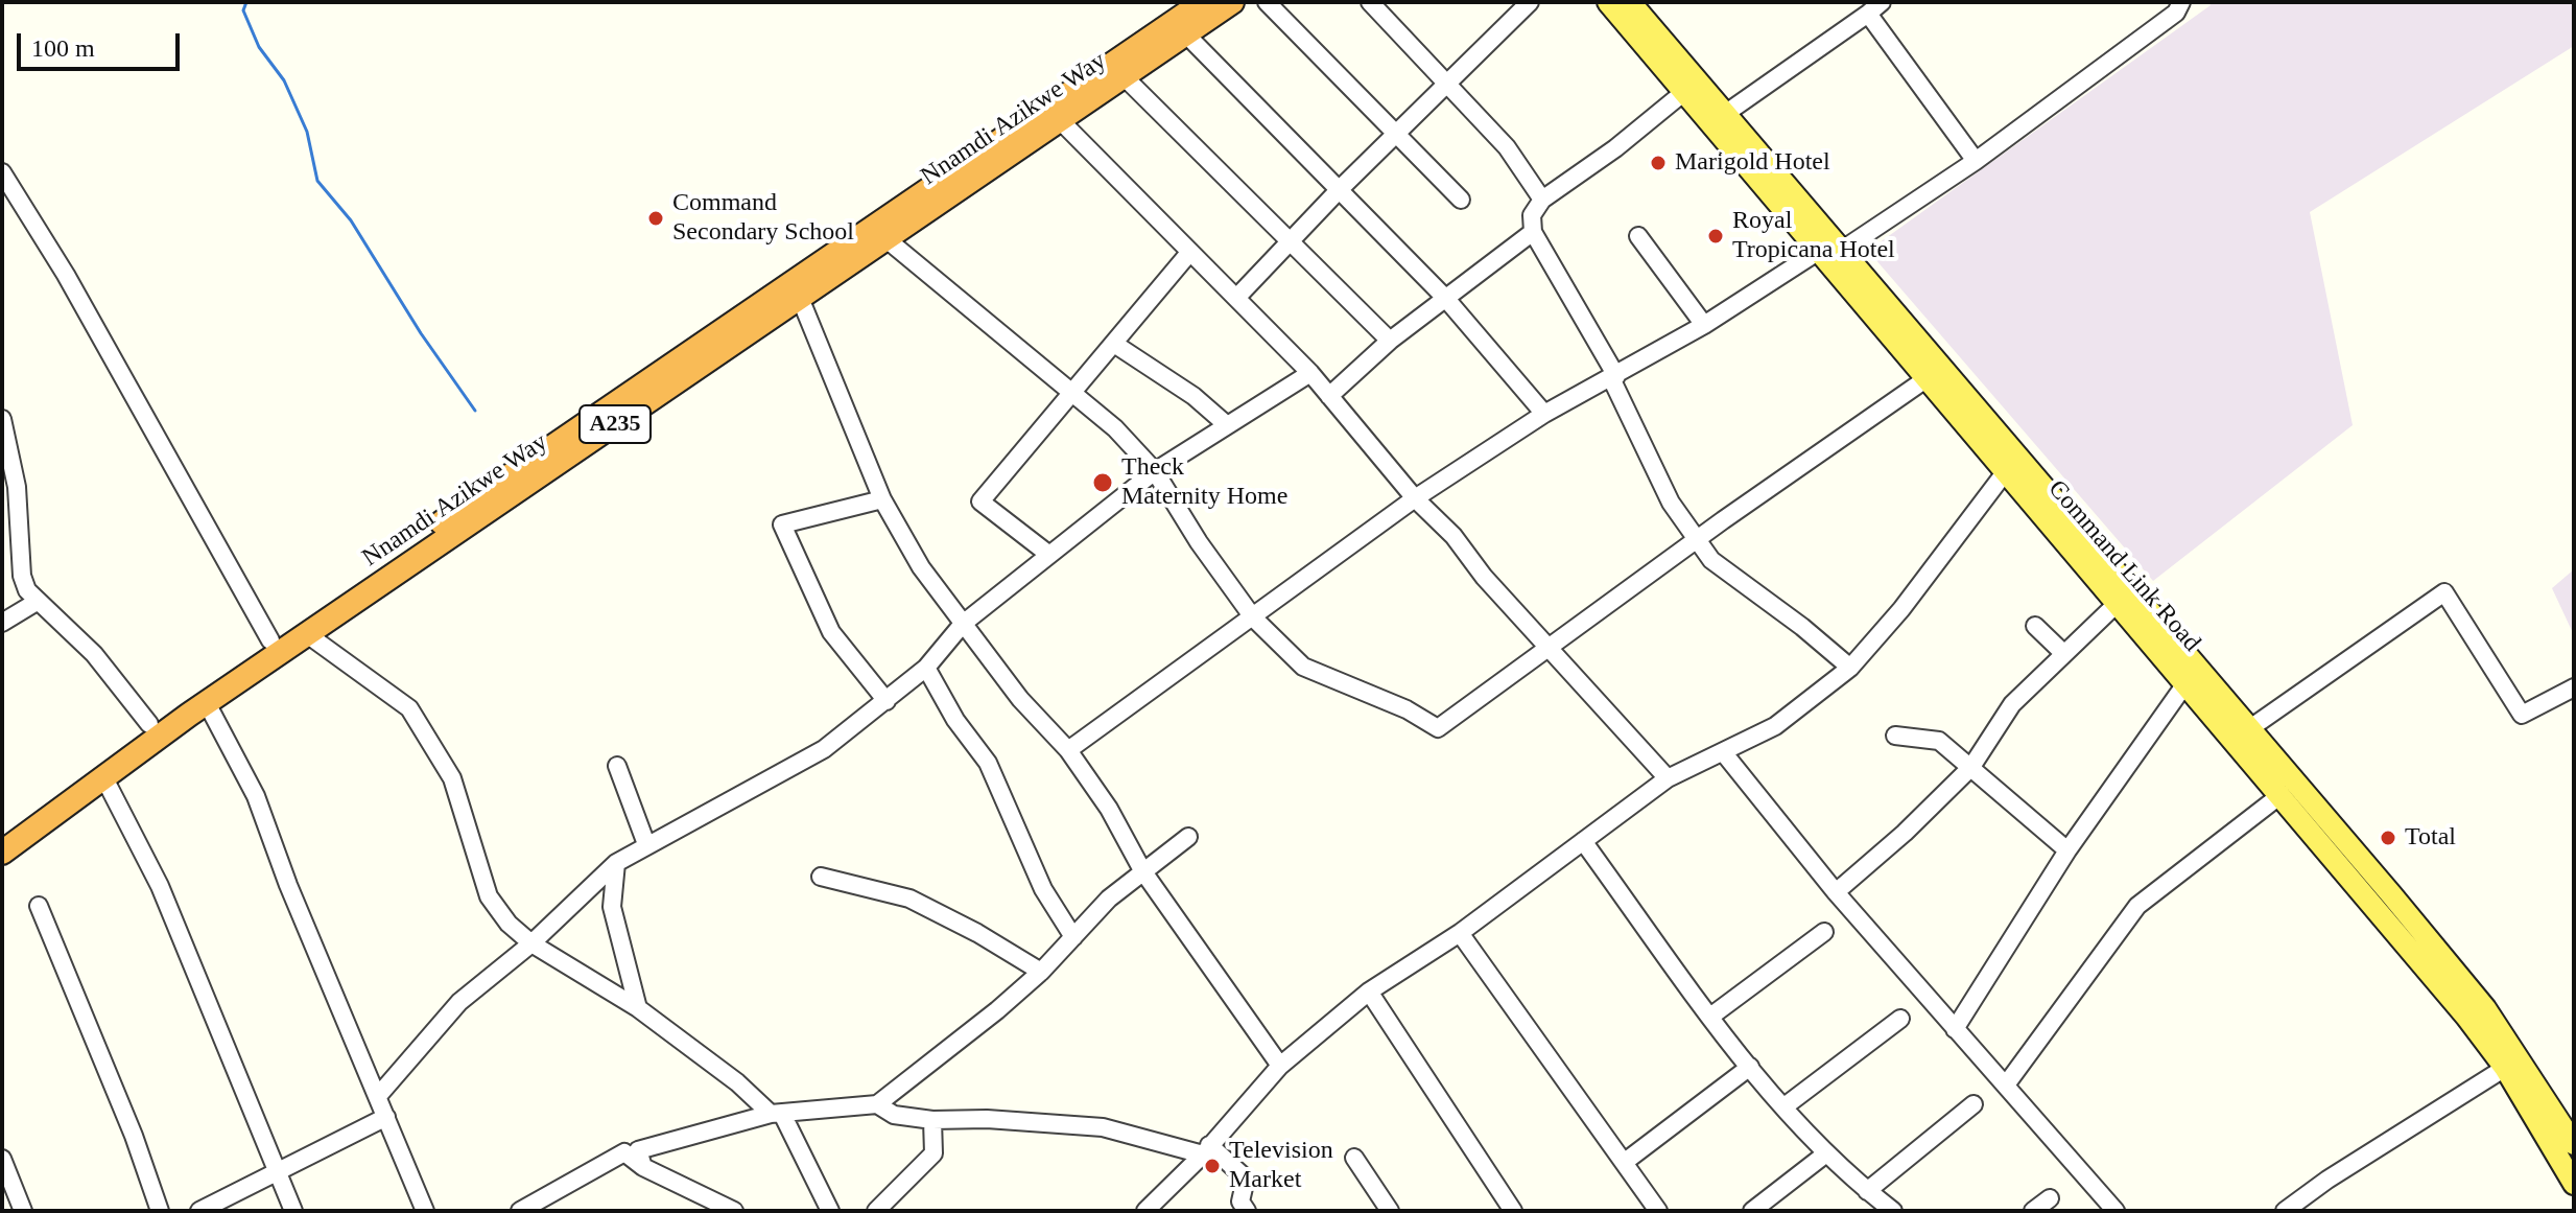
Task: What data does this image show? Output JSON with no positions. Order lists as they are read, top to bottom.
{
  "streets": {
    "highway": ["Nnamdi Azikwe Way", "A235"],
    "main road": ["Command Link Road"]
  },
  "places": [
    "Marigold Hotel",
    "Command Secondary School",
    "Royal Tropicana Hotel",
    "Theck Maternity Home",
    "Total",
    "Television Market"
  ],
  "scale_bar": "100 m"
}
